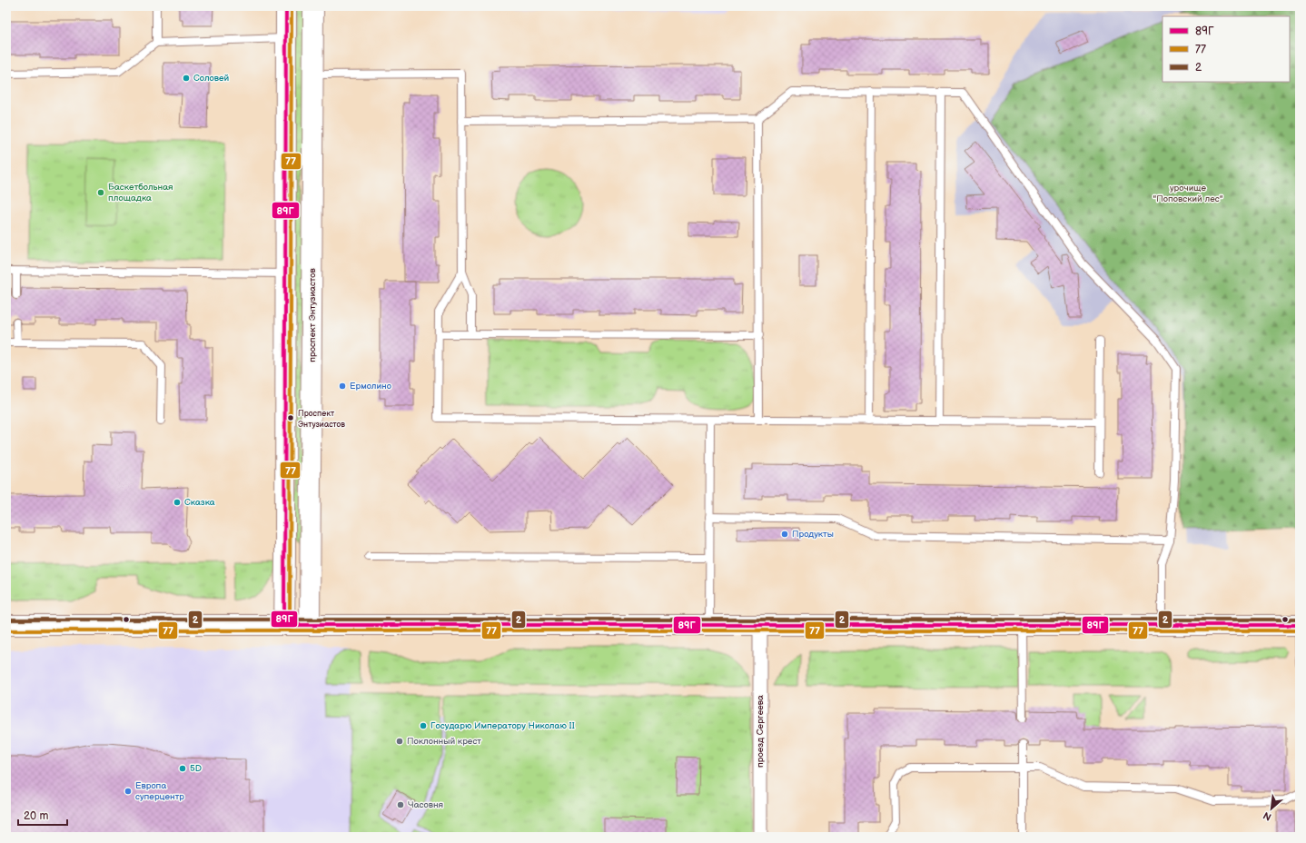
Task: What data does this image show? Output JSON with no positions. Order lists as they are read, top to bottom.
{
  "streets": {
    "main road": ["проспект Энтузиастов"],
    "street": ["проезд Сергеева"]
  },
  "parks": ["урочище \"Поповский лес\""],
  "places": [
    "Соловей",
    "Баскетбольная площадка",
    "Ермолино",
    "Проспект Энтузиастов",
    "Сказка",
    "Продукты",
    "Государю Императору Николаю II",
    "Поклонный крест",
    "5D",
    "Европа суперцентр",
    "Часовня"
  ],
  "lines": ["transit line 89Г", "transit line 77", "transit line 2"],
  "legend": ["89Г", "77", "2"],
  "scale_bar": "20 m",
  "north": "bottom left"
}
